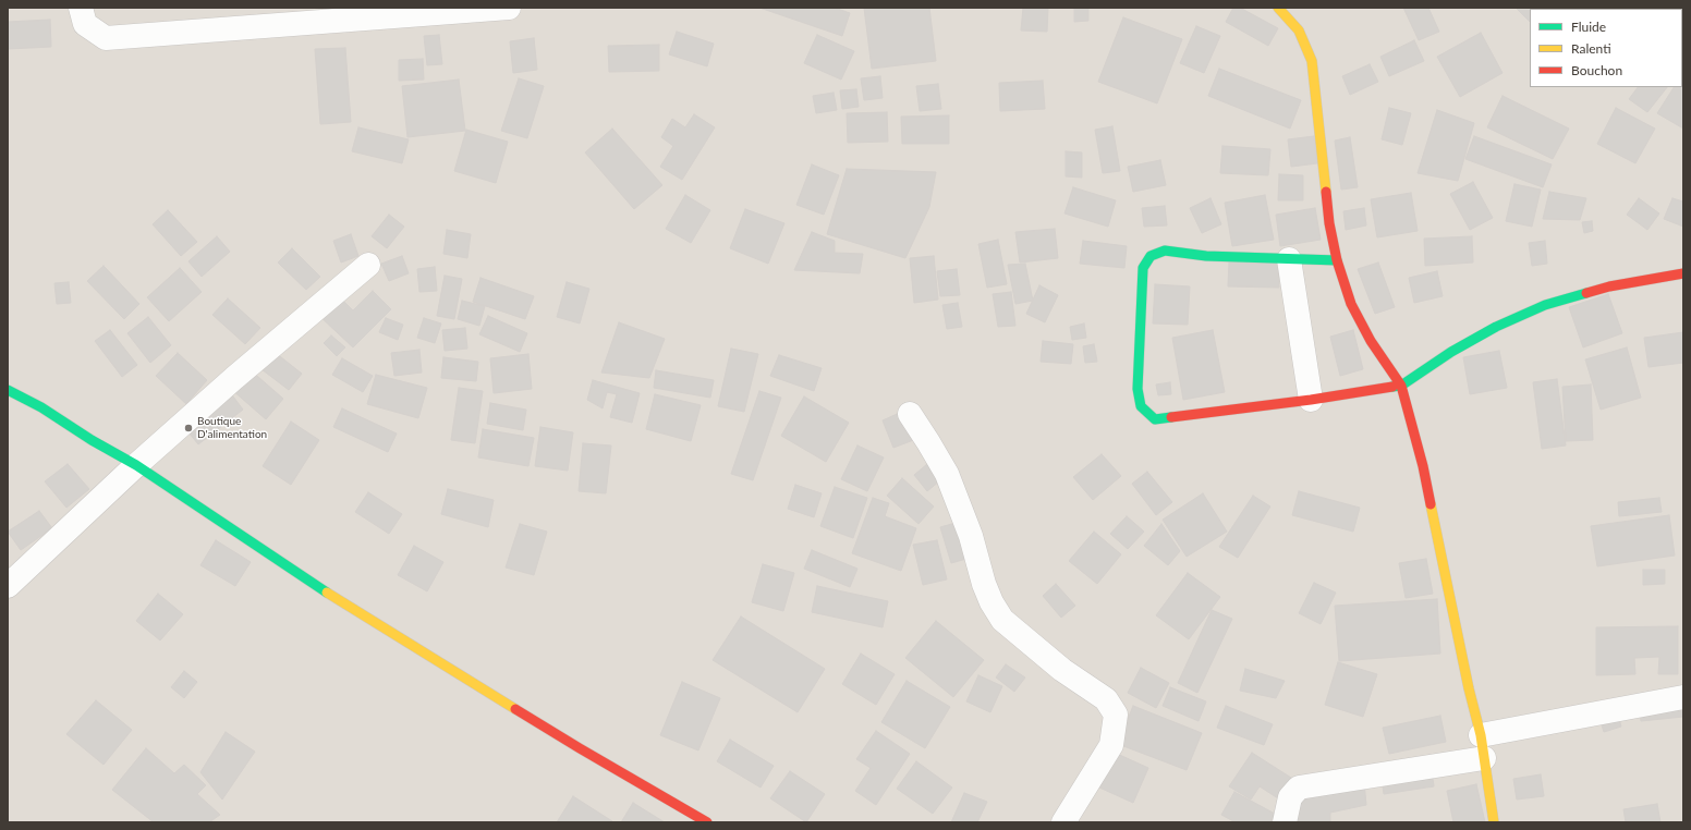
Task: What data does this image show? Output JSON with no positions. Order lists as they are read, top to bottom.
{
  "places": ["Boutique D'alimentation"],
  "legend": ["Fluide", "Ralenti", "Bouchon"]
}
